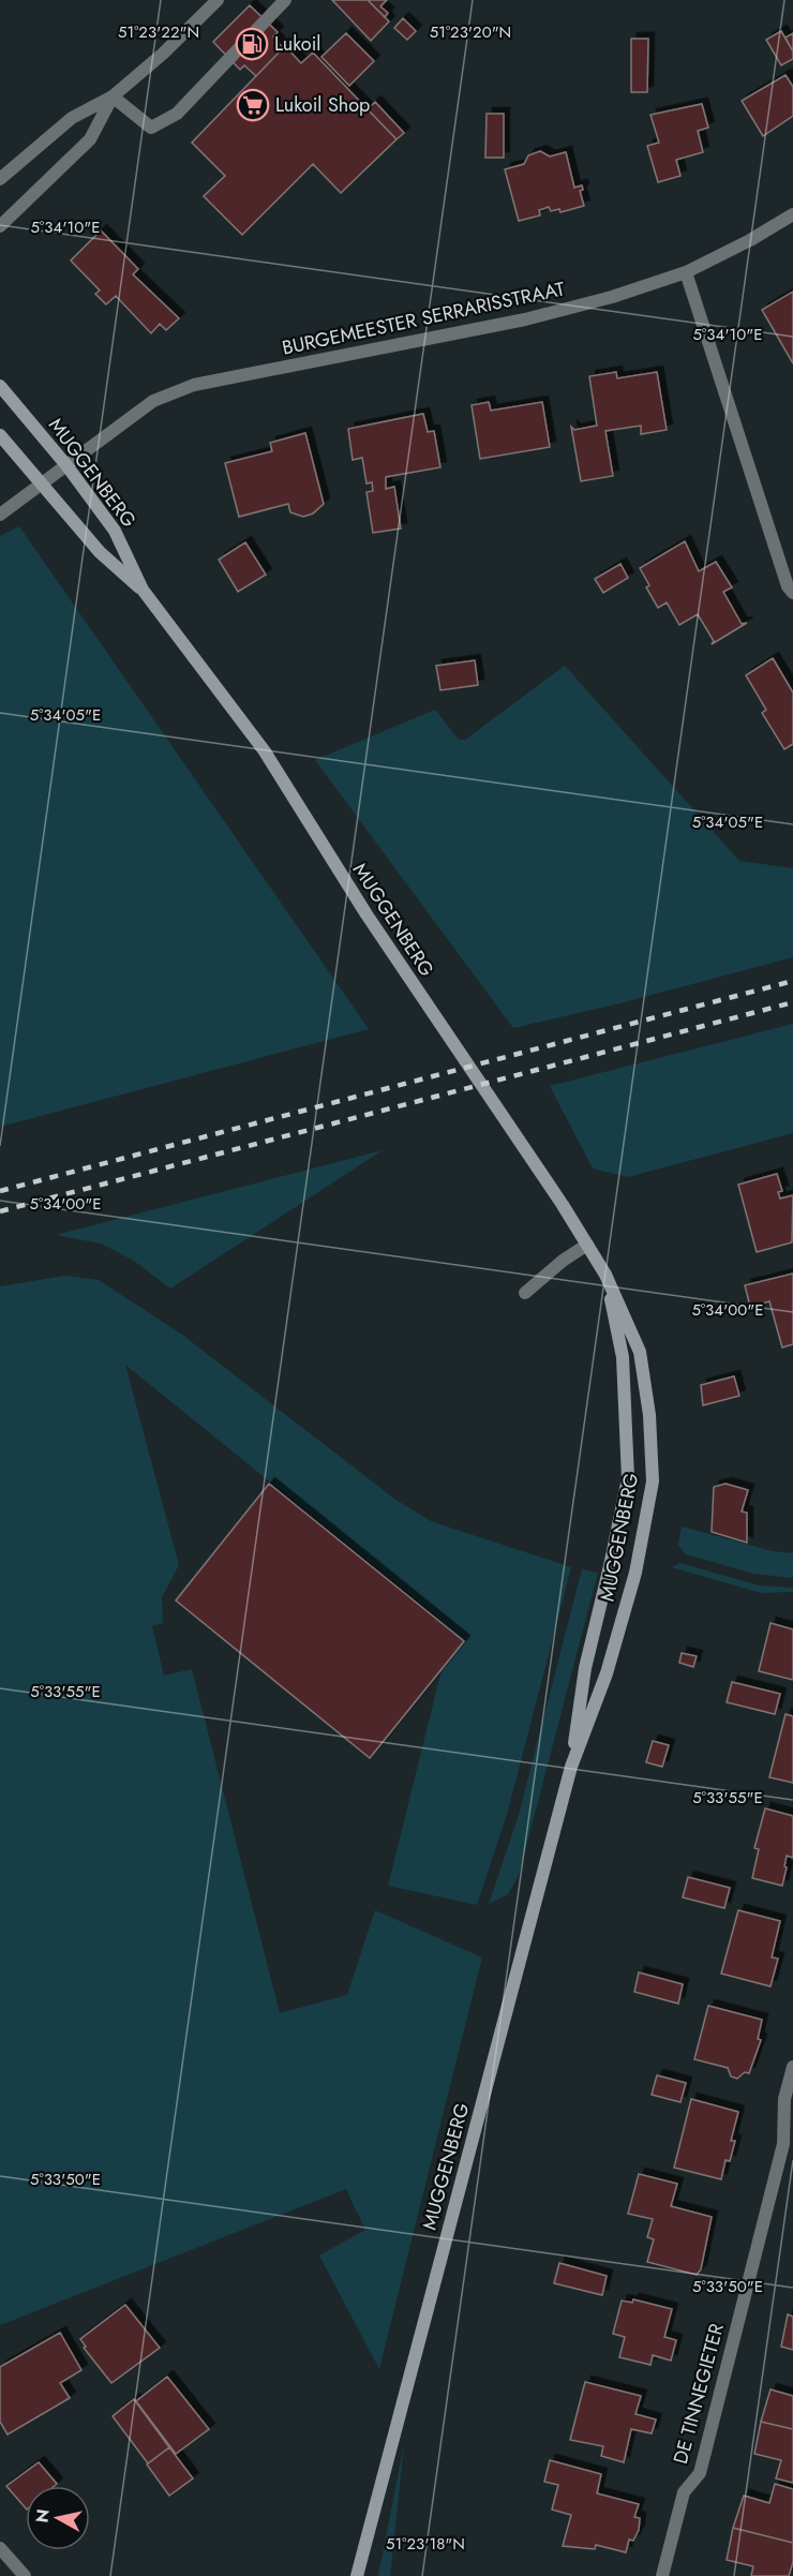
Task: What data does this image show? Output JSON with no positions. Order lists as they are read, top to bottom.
{
  "streets": {
    "main road": ["MUGGENBERG"],
    "street": ["BURGEMEESTER SERRARISSTRAAT", "DE TINNEGIETER"]
  },
  "crossings": [
    ["BURGEMEESTER SERRARISSTRAAT", "MUGGENBERG"]
  ],
  "places": {
    "fuel station": ["Lukoil"],
    "supermarket": ["Lukoil Shop"]
  },
  "north": "left",
  "coordinates": [
    "51°23'22\"N",
    "51°23'20\"N",
    "5°34'10\"E",
    "5°34'05\"E",
    "5°34'00\"E",
    "5°33'55\"E",
    "5°33'50\"E",
    "51°23'18\"N"
  ]
}
